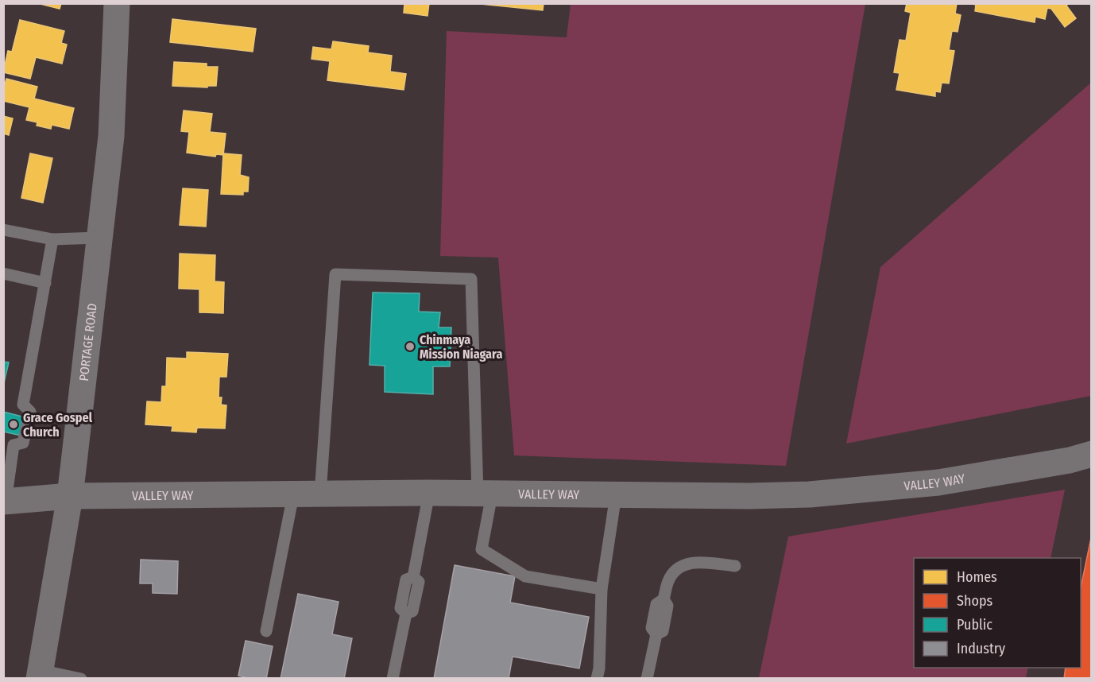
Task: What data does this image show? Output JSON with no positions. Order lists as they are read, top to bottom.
{
  "streets": {
    "street": ["PORTAGE ROAD", "VALLEY WAY"]
  },
  "crossings": [
    ["PORTAGE ROAD", "VALLEY WAY"]
  ],
  "places": ["Chinmaya Mission Niagara", "Grace Gospel Church"],
  "legend": [
    "Homes",
    "Shops",
    "Public",
    "Industry"
  ]
}
